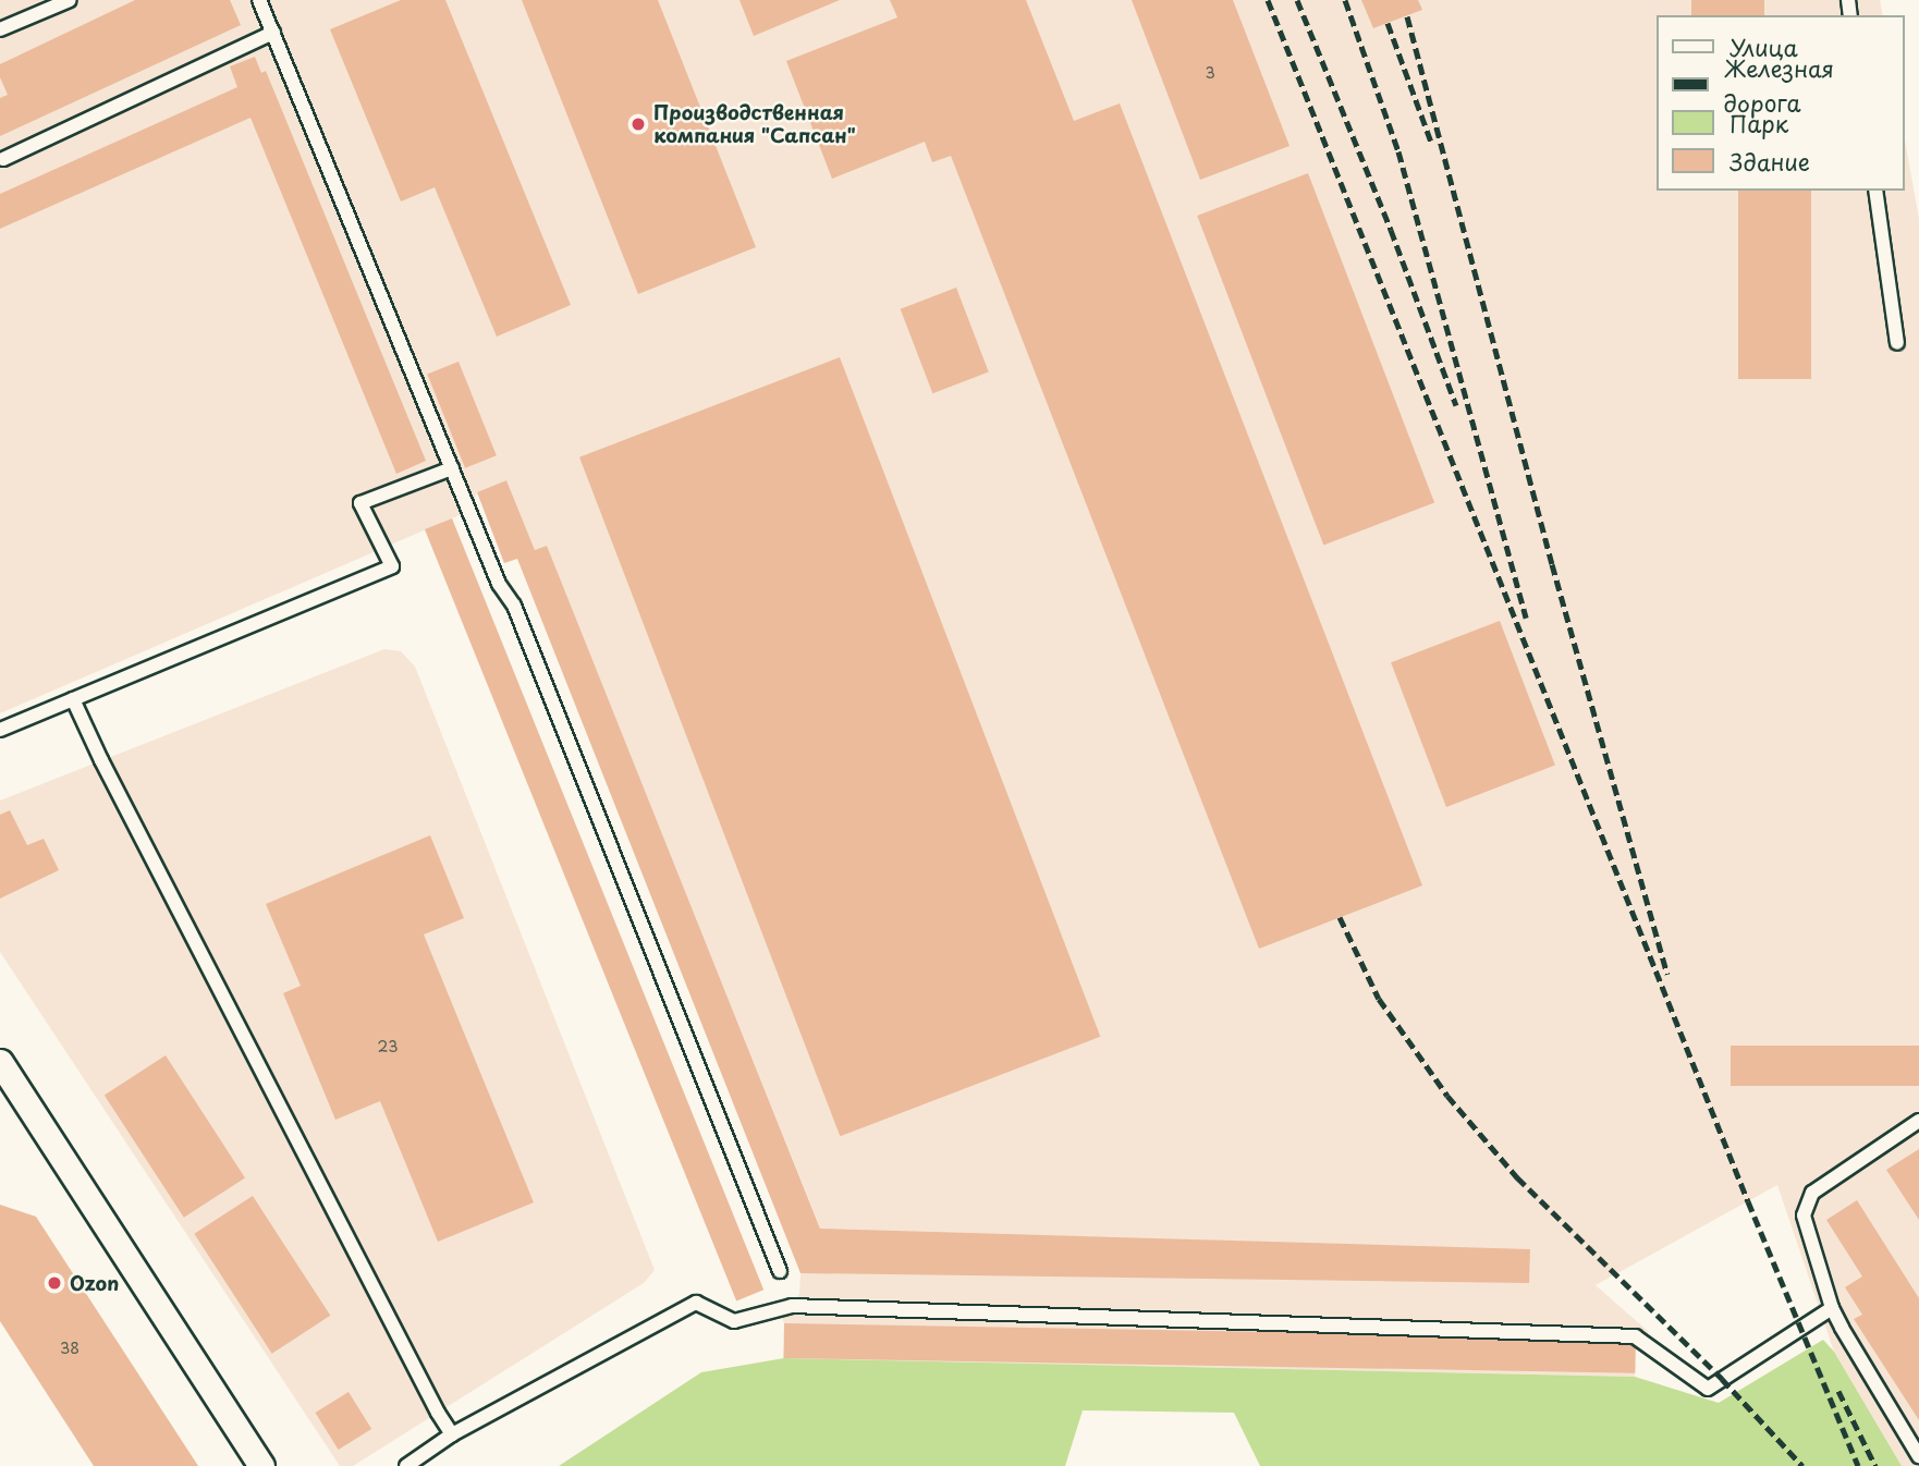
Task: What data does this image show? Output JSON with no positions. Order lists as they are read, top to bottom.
{
  "places": ["Производственная компания \"Сапсан\"", "Ozon"],
  "house_numbers": ["3", "23", "38"],
  "legend": [
    "Улица",
    "Железная дорога",
    "Парк",
    "Здание"
  ]
}
